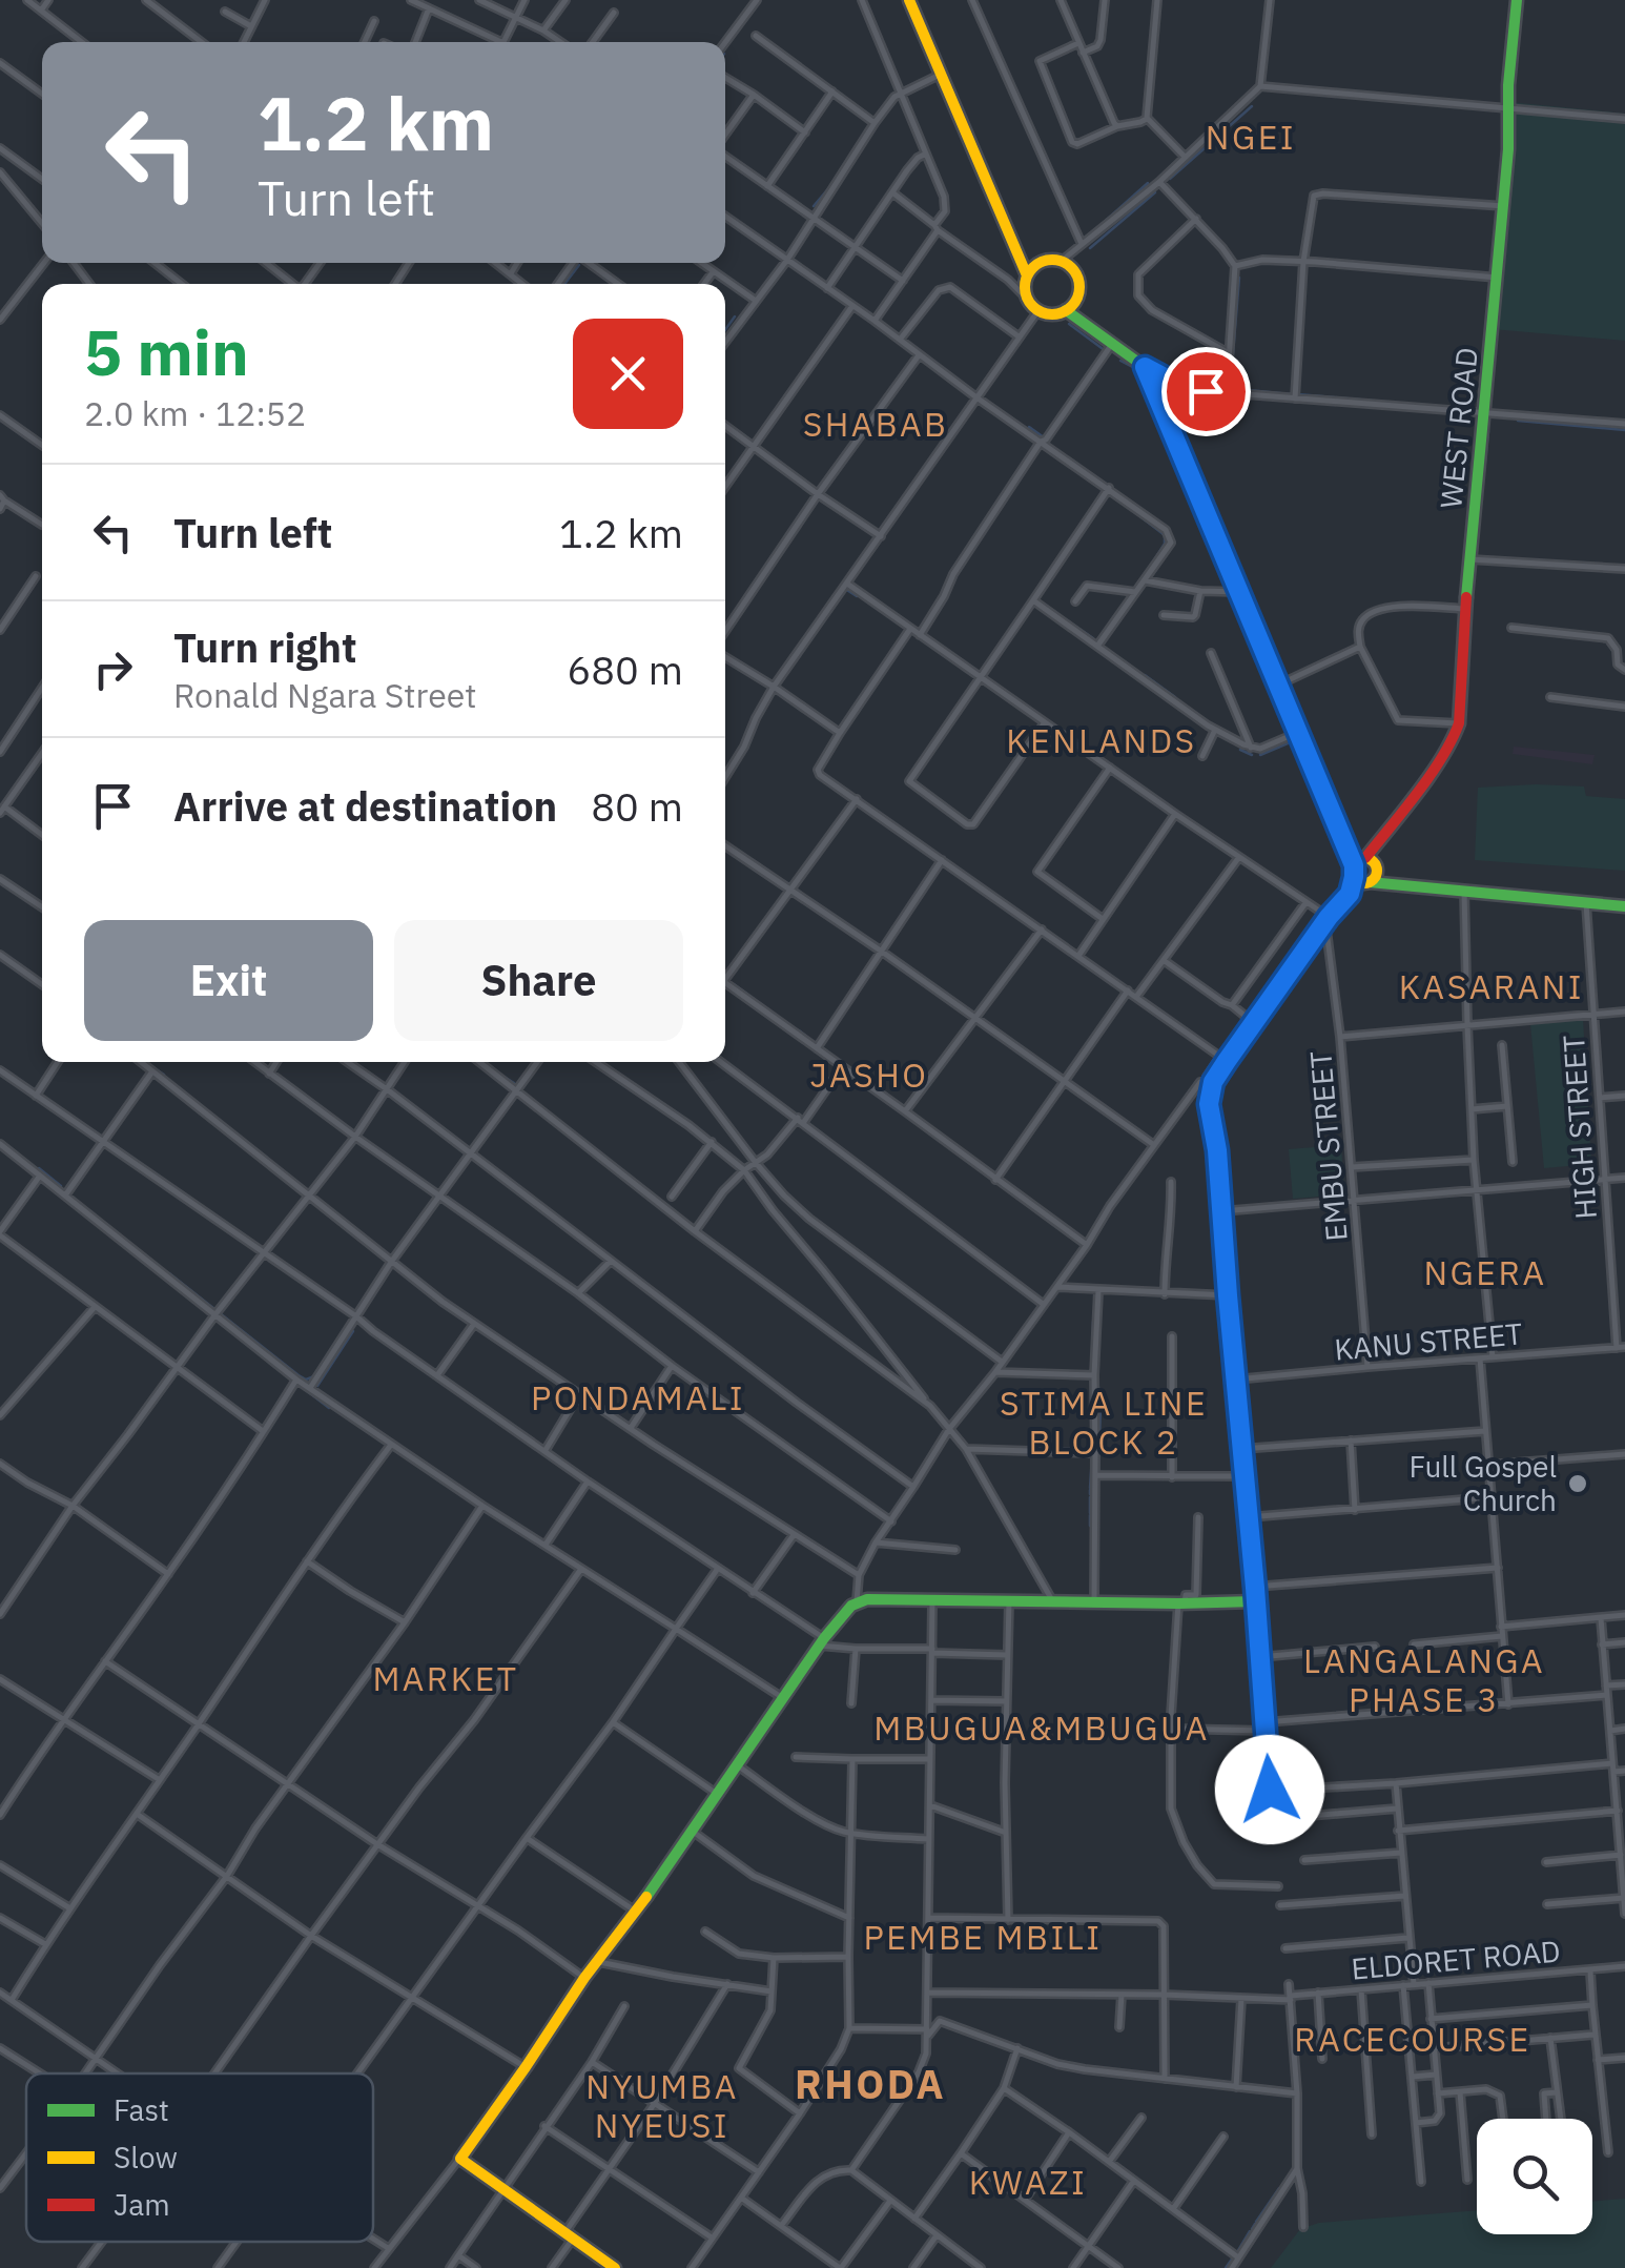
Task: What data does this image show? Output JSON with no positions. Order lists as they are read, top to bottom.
{
  "streets": {
    "street": [
      "WEST ROAD",
      "HIGH STREET",
      "EMBU STREET",
      "KANU STREET",
      "ELDORET ROAD"
    ]
  },
  "crossings": [
    ["HIGH STREET", "KANU STREET"],
    ["EMBU STREET", "KANU STREET"]
  ],
  "districts": [
    "NGEI",
    "SHABAB",
    "KENLANDS",
    "KASARANI",
    "JASHO",
    "NGERA",
    "PONDAMALI",
    "STIMA LINE BLOCK 2",
    "LANGALANGA PHASE 3",
    "MARKET",
    "MBUGUA&MBUGUA",
    "PEMBE MBILI",
    "RACECOURSE",
    "RHODA",
    "NYUMBA NYEUSI",
    "KWAZI"
  ],
  "places": ["Full Gospel Church"],
  "legend": ["Fast", "Slow", "Jam"],
  "page": {
    "turn": ["1.2 km", "Turn left"],
    "heading": ["5 min", "2.0 km · 12:52"],
    "list": [
      {
        "name": "Turn left",
        "value": "1.2 km"
      },
      {
        "name": "Turn right",
        "note": "Ronald Ngara Street",
        "value": "680 m"
      },
      {
        "name": "Arrive at destination",
        "value": "80 m"
      }
    ],
    "buttons": ["Exit", "Share"]
  }
}
